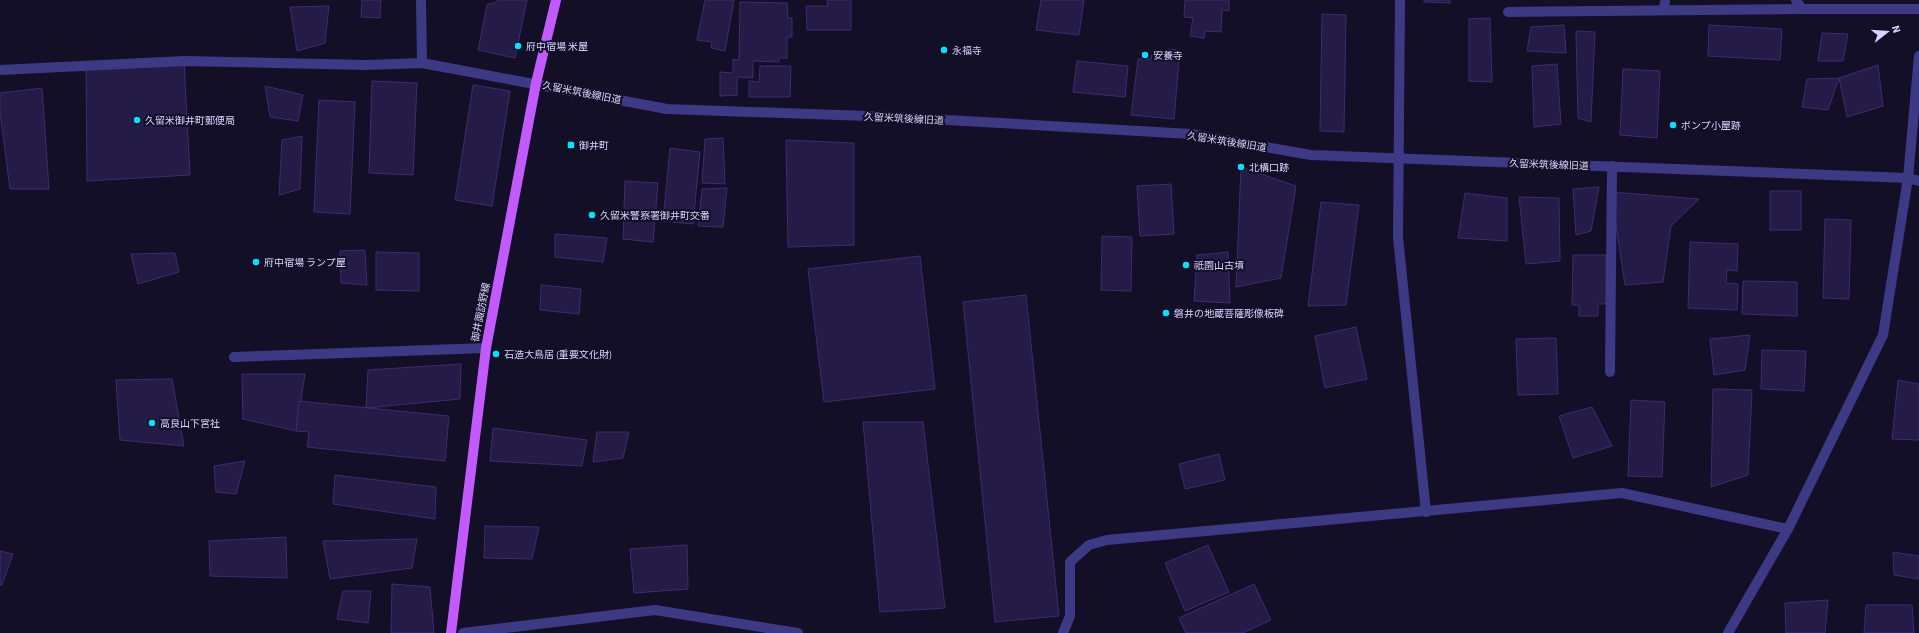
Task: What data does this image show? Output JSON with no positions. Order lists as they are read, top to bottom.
{
  "streets": {
    "main road": ["御井諏訪野線"],
    "street": ["久留米筑後線旧道"]
  },
  "crossings": [
    ["久留米筑後線旧道", "御井諏訪野線"]
  ],
  "places": {
    "other": [
      "府中宿場 米屋",
      "永福寺",
      "安養寺",
      "久留米御井町郵便局",
      "ポンプ小屋跡",
      "北構口跡",
      "久留米警察署御井町交番",
      "府中宿場 ランプ屋",
      "祇園山古墳",
      "磐井の地蔵菩薩彫像板碑",
      "石造大鳥居 (重要文化財)",
      "高良山下宮社"
    ],
    "transit": ["御井町"]
  },
  "north": "right"
}
